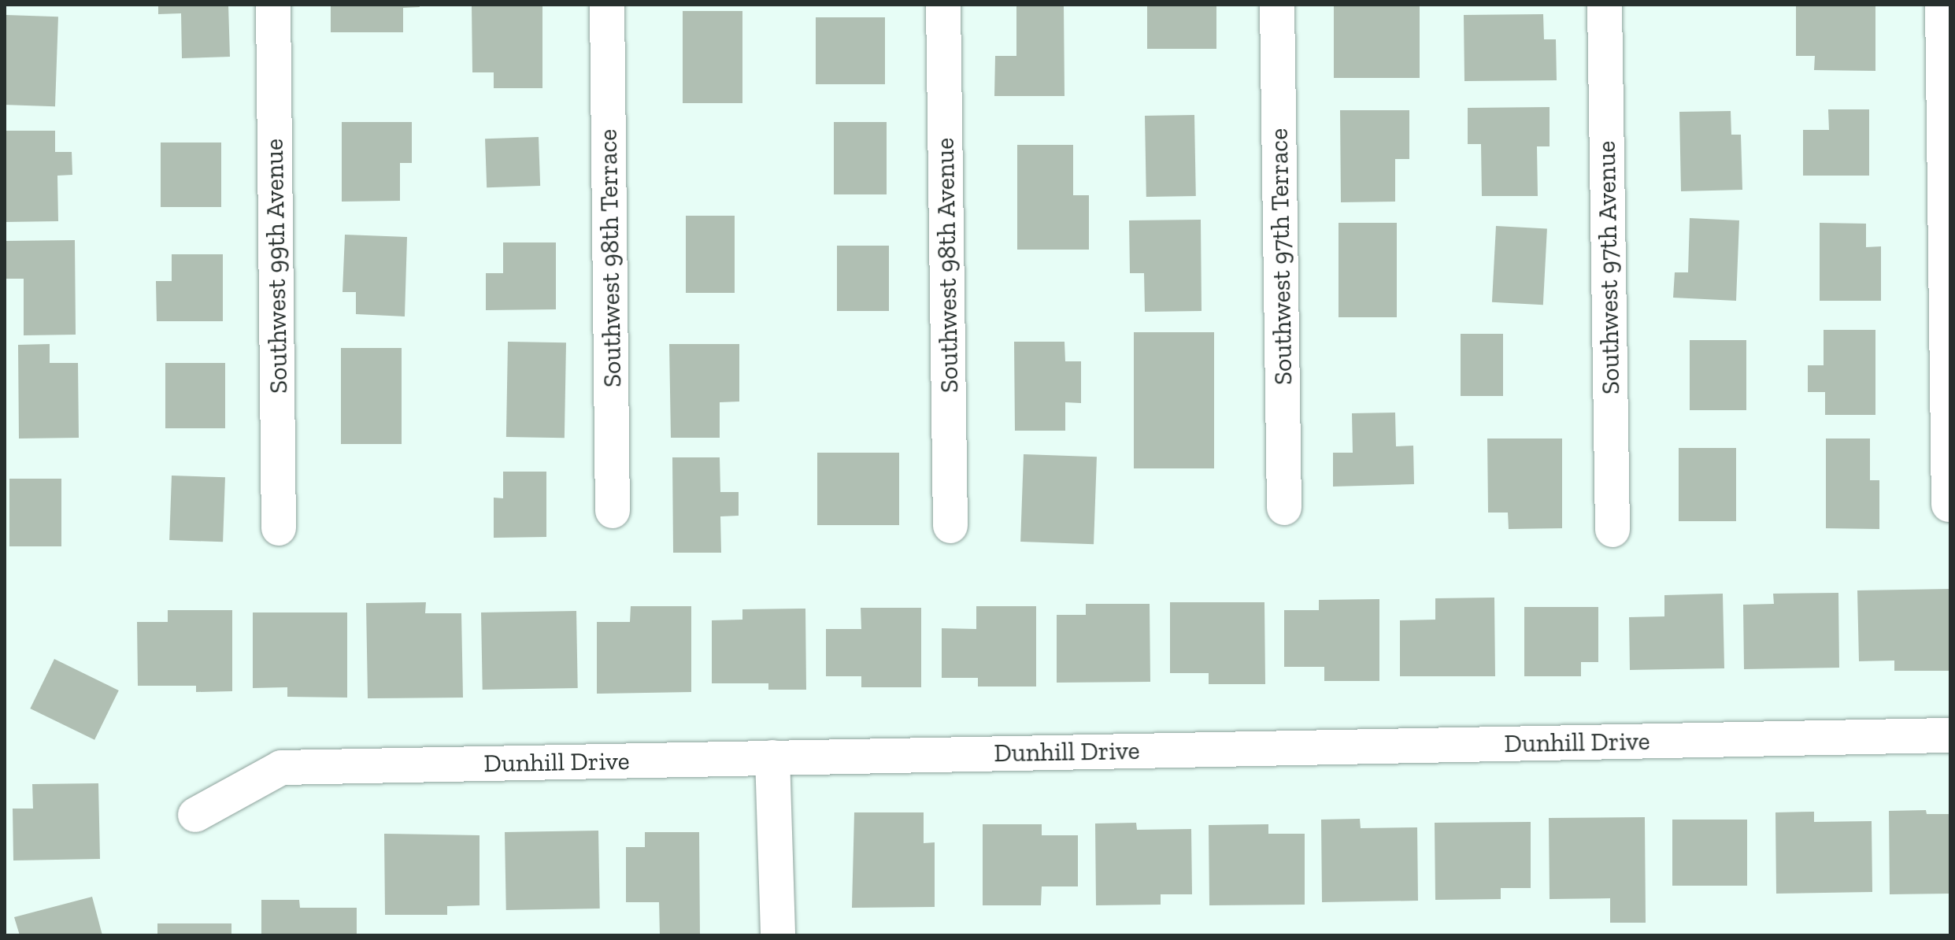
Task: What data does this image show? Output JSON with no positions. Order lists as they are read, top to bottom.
{
  "streets": {
    "street": [
      "Southwest 97th Terrace",
      "Southwest 98th Terrace",
      "Southwest 98th Avenue",
      "Southwest 99th Avenue",
      "Southwest 97th Avenue",
      "Dunhill Drive"
    ]
  }
}
